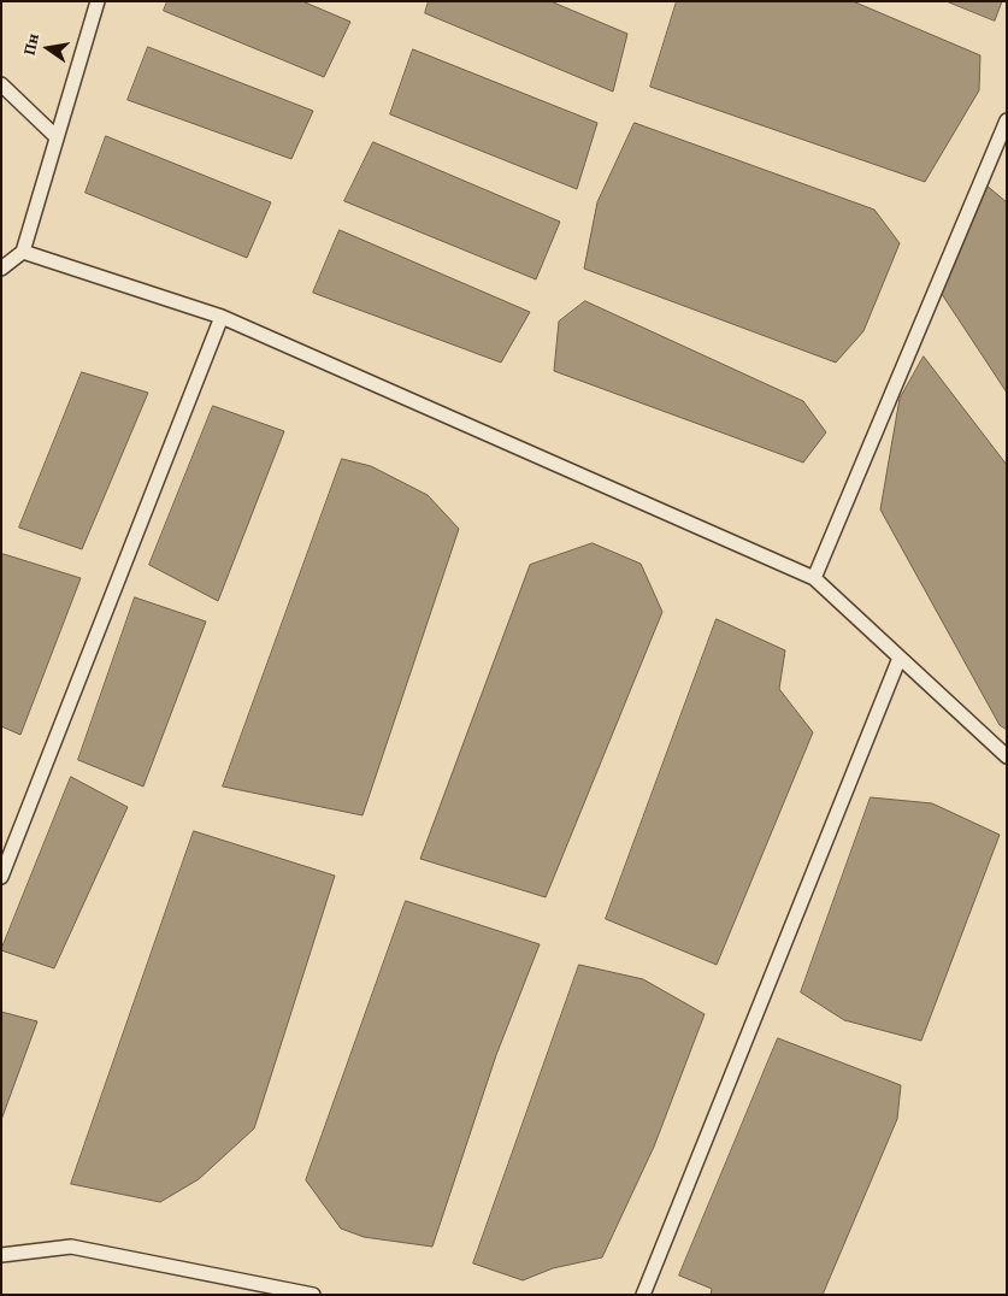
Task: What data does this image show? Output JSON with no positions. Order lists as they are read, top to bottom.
{
  "north": "left"
}
